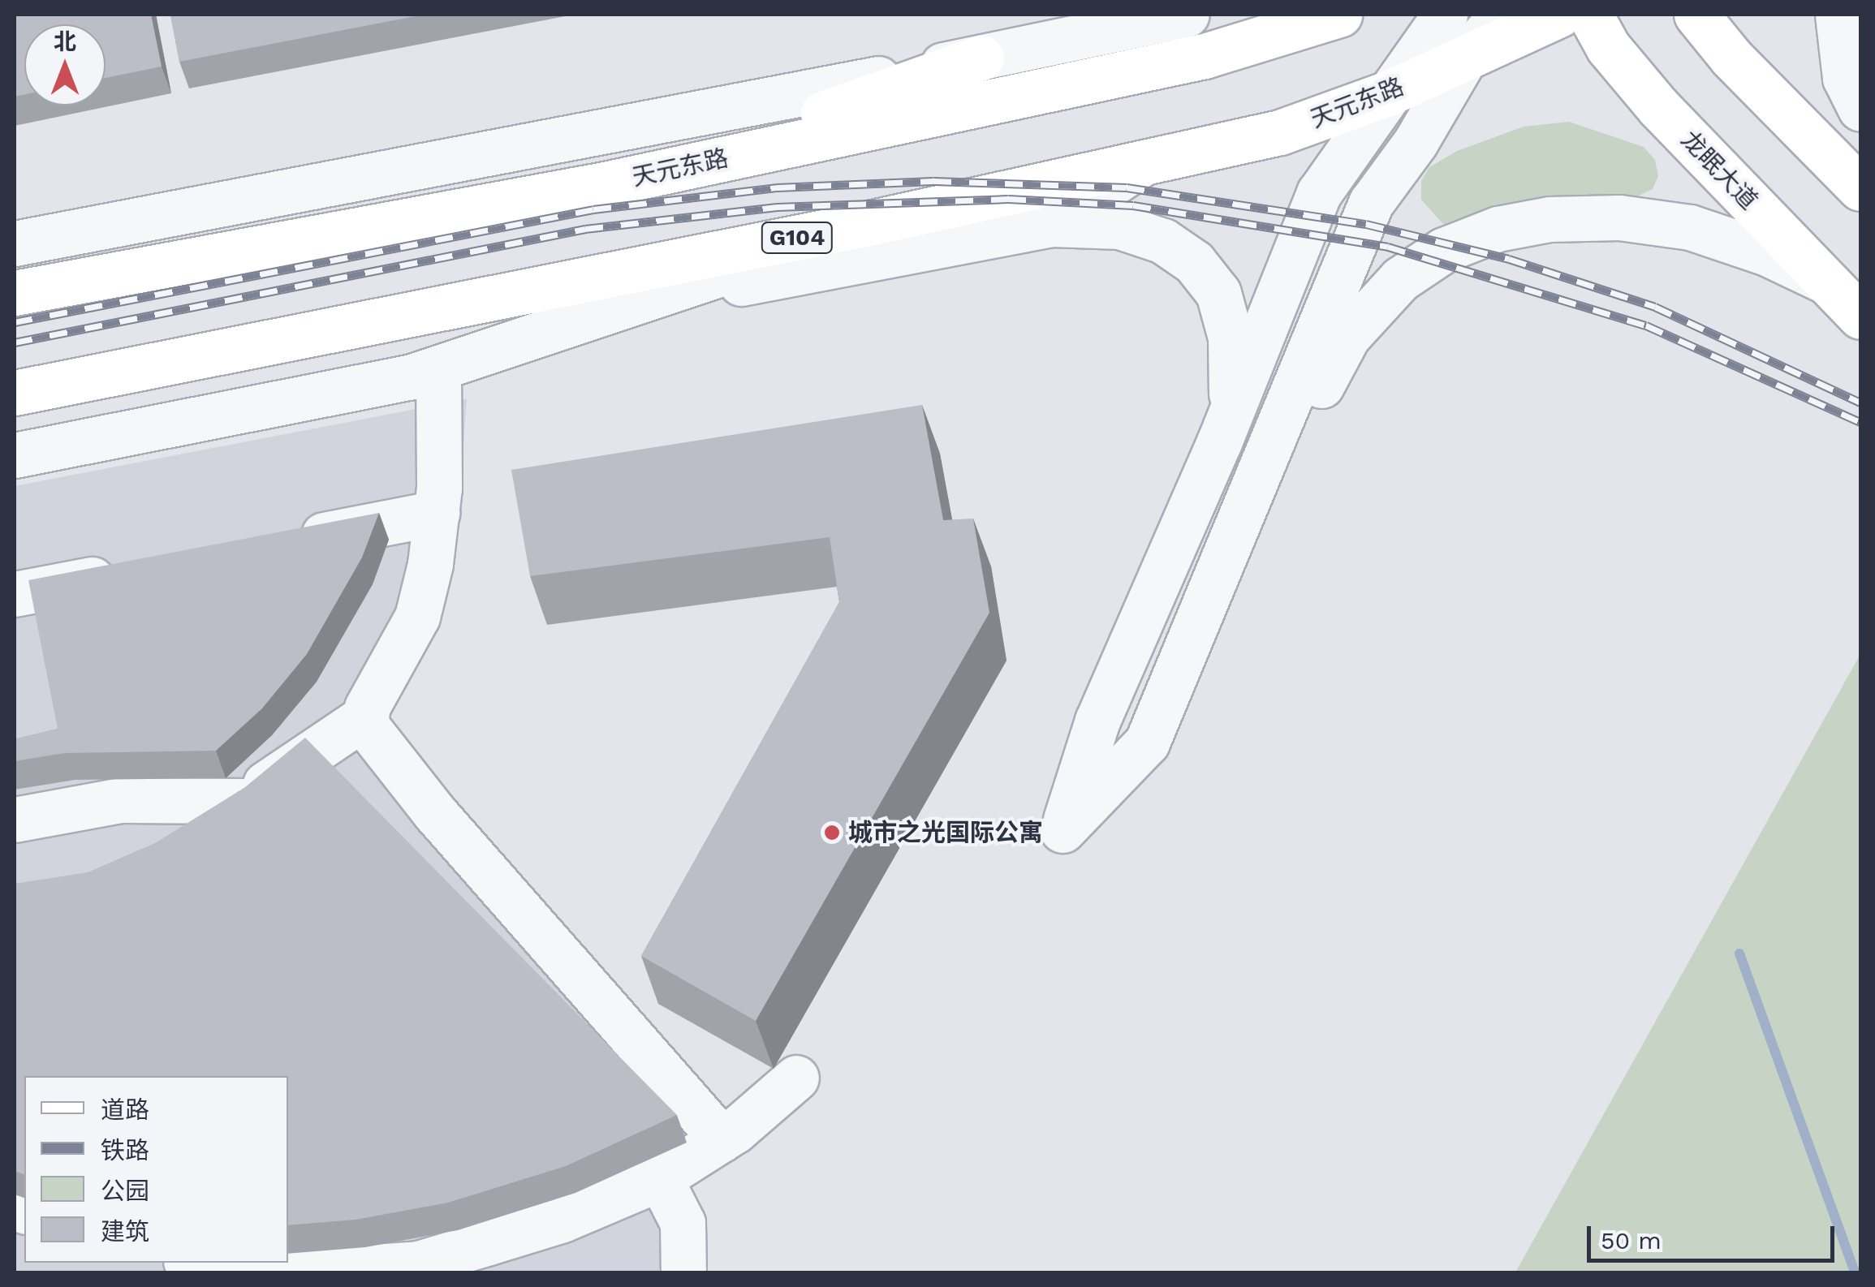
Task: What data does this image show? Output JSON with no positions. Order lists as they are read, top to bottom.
{
  "streets": {
    "main road": ["天元东路", "龙眠大道", "G104"]
  },
  "places": ["城市之光国际公寓"],
  "legend": [
    "道路",
    "铁路",
    "公园",
    "建筑"
  ],
  "scale_bar": "50 m",
  "north": "top"
}
